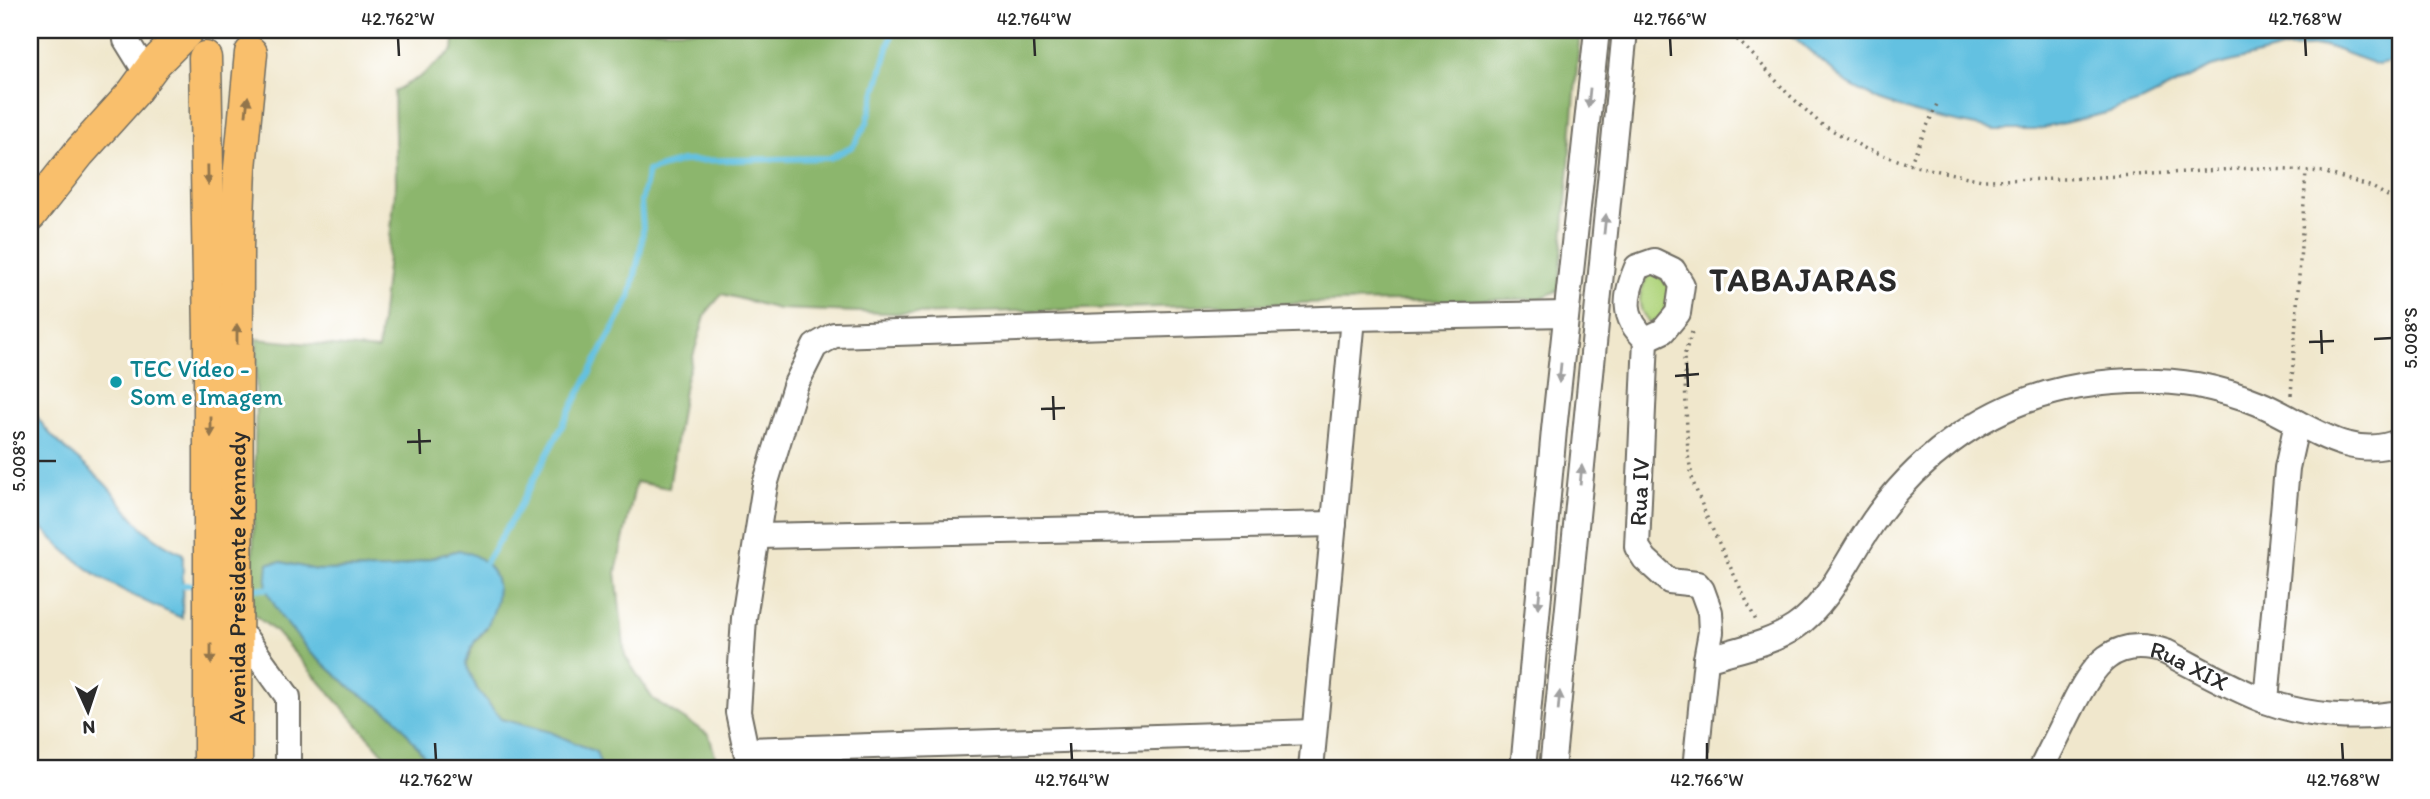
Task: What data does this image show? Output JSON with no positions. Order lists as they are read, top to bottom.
{
  "streets": {
    "main road": ["Avenida Presidente Kennedy"],
    "street": ["Rua IV", "Rua XIX"]
  },
  "districts": ["TABAJARAS"],
  "places": ["TEC Vídeo - Som e Imagem"],
  "north": "bottom",
  "coordinates": [
    "42.762°W",
    "42.764°W",
    "42.766°W",
    "42.768°W",
    "5.008°S"
  ]
}
